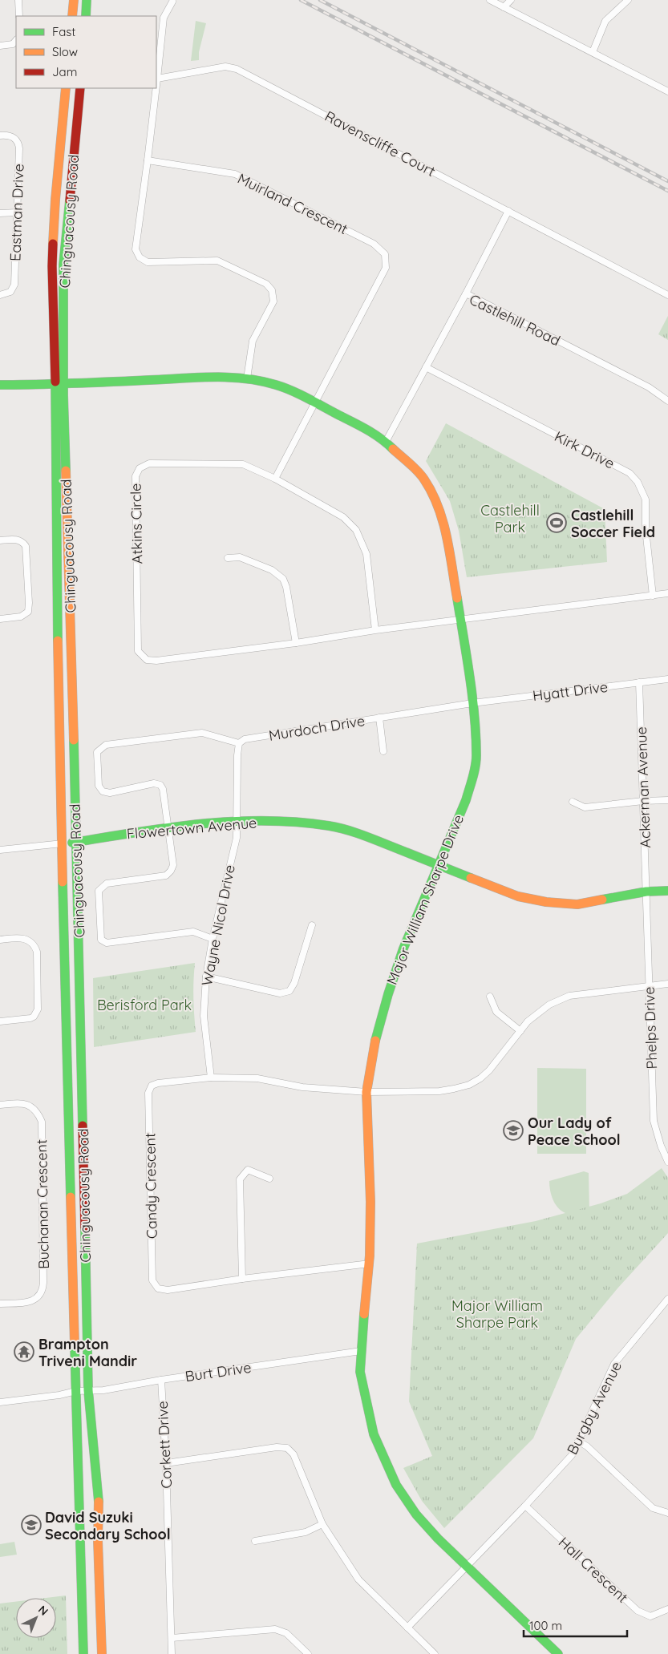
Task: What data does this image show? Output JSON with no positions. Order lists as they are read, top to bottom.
{
  "streets": {
    "main road": ["Chinguacousy Road", "Flowertown Avenue", "Major William Sharpe Drive"],
    "street": [
      "Ravenscliffe Court",
      "Muirland Crescent",
      "Eastman Drive",
      "Castlehill Road",
      "Kirk Drive",
      "Atkins Circle",
      "Hyatt Drive",
      "Murdoch Drive",
      "Ackerman Avenue",
      "Wayne Nicol Drive",
      "Phelps Drive",
      "Candy Crescent",
      "Buchanan Crescent",
      "Burt Drive",
      "Burgby Avenue",
      "Corkett Drive",
      "Hall Crescent"
    ]
  },
  "crossings": [
    ["Muirland Crescent", "Atkins Circle"],
    ["Muirland Crescent", "Major William Sharpe Drive"],
    ["Chinguacousy Road", "Flowertown Avenue"],
    ["Chinguacousy Road", "Major William Sharpe Drive"],
    ["Chinguacousy Road", "Burt Drive"],
    ["Castlehill Road", "Kirk Drive"],
    ["Castlehill Road", "Major William Sharpe Drive"],
    ["Atkins Circle", "Major William Sharpe Drive"],
    ["Hyatt Drive", "Murdoch Drive"],
    ["Hyatt Drive", "Ackerman Avenue"],
    ["Hyatt Drive", "Major William Sharpe Drive"],
    ["Murdoch Drive", "Major William Sharpe Drive"],
    ["Ackerman Avenue", "Flowertown Avenue"],
    ["Ackerman Avenue", "Phelps Drive"],
    ["Flowertown Avenue", "Major William Sharpe Drive"],
    ["Flowertown Avenue", "Wayne Nicol Drive"],
    ["Flowertown Avenue", "Phelps Drive"],
    ["Major William Sharpe Drive", "Candy Crescent"],
    ["Major William Sharpe Drive", "Burt Drive"],
    ["Major William Sharpe Drive", "Burgby Avenue"],
    ["Wayne Nicol Drive", "Candy Crescent"],
    ["Phelps Drive", "Candy Crescent"],
    ["Burt Drive", "Corkett Drive"],
    ["Burgby Avenue", "Hall Crescent"]
  ],
  "parks": ["Castlehill Park", "Berisford Park", "Major William Sharpe Park"],
  "places": {
    "sports": ["Castlehill Soccer Field"],
    "school or university": ["Our Lady of Peace School", "David Suzuki Secondary School"],
    "temple": ["Brampton Triveni Mandir"]
  },
  "legend": ["Fast", "Slow", "Jam"],
  "scale_bar": "100 m",
  "north": "top right"
}
